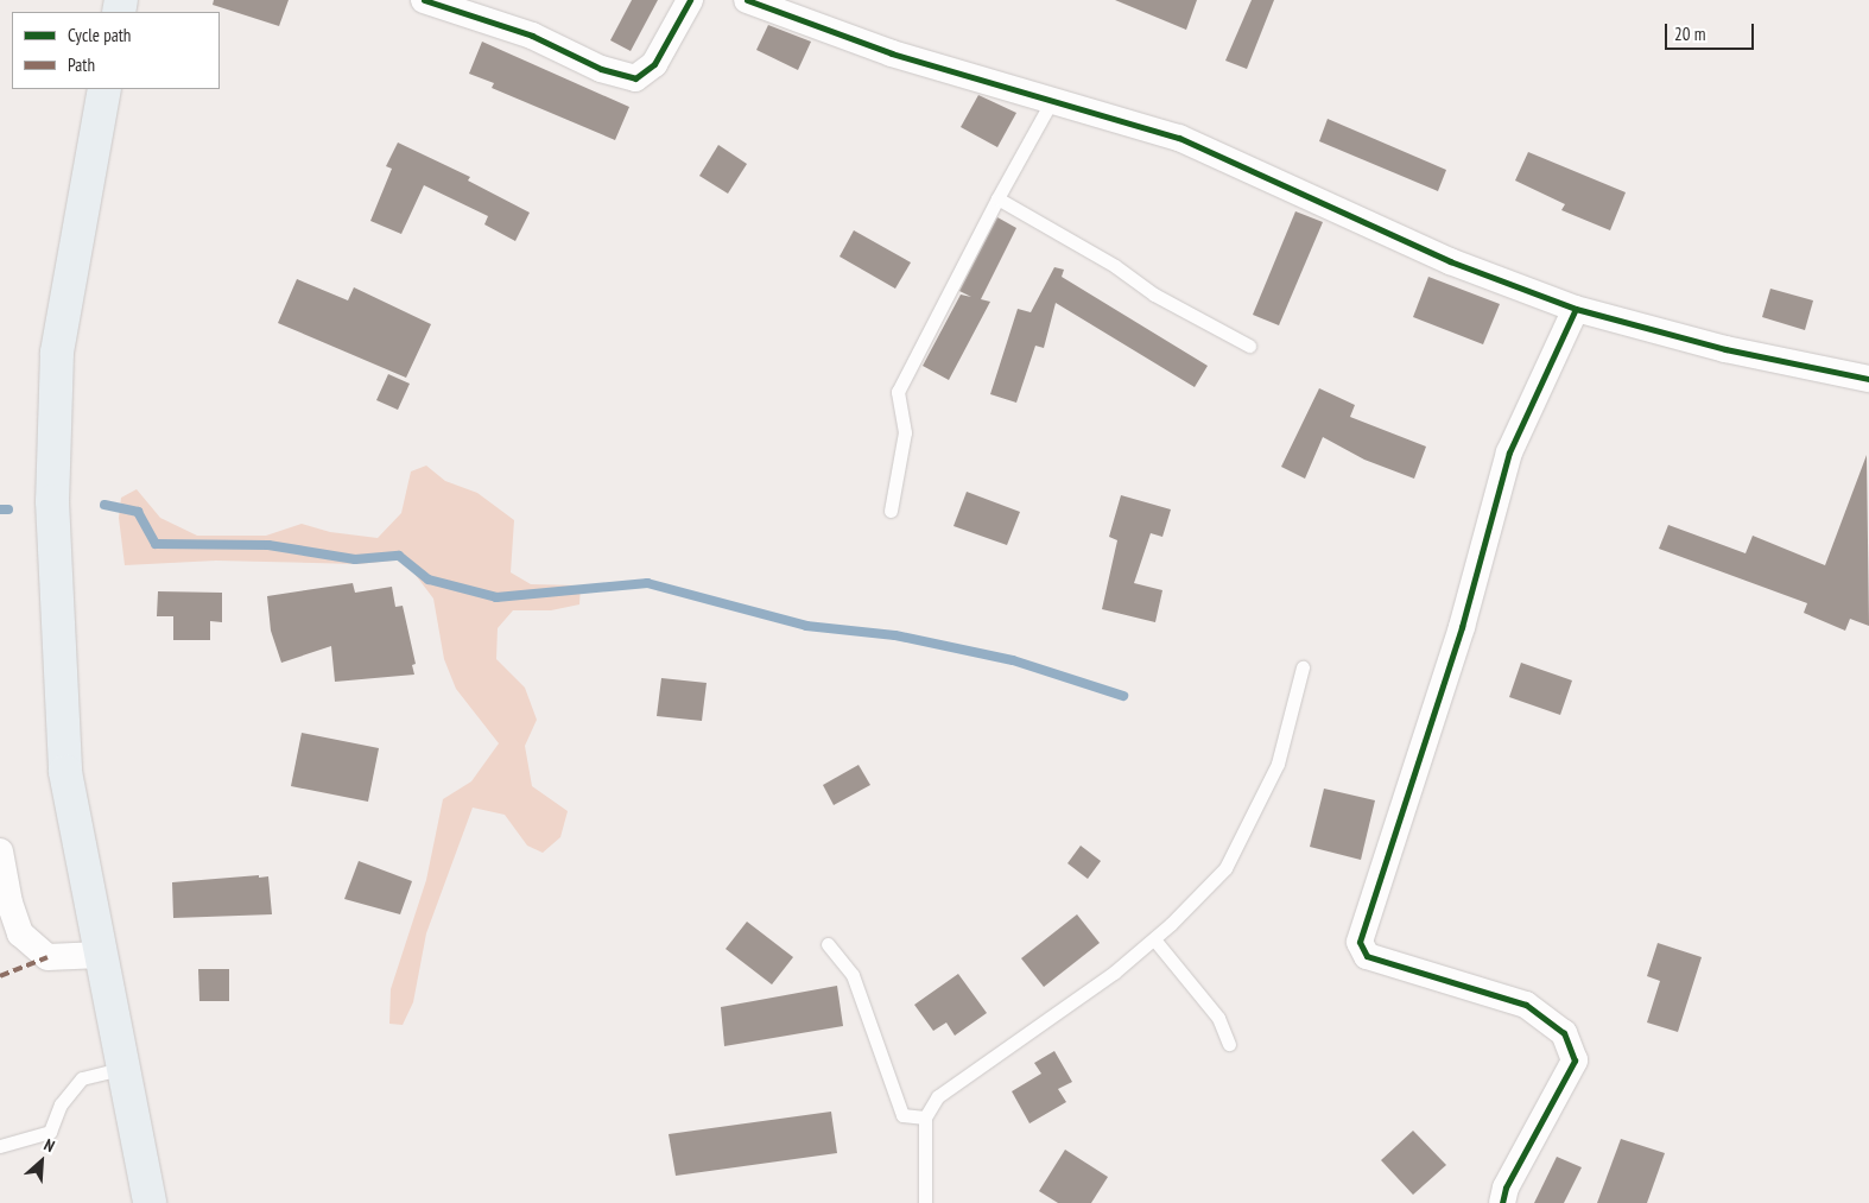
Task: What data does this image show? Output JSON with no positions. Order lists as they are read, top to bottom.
{
  "legend": ["Cycle path", "Path"],
  "scale_bar": "20 m",
  "north": "top right"
}
